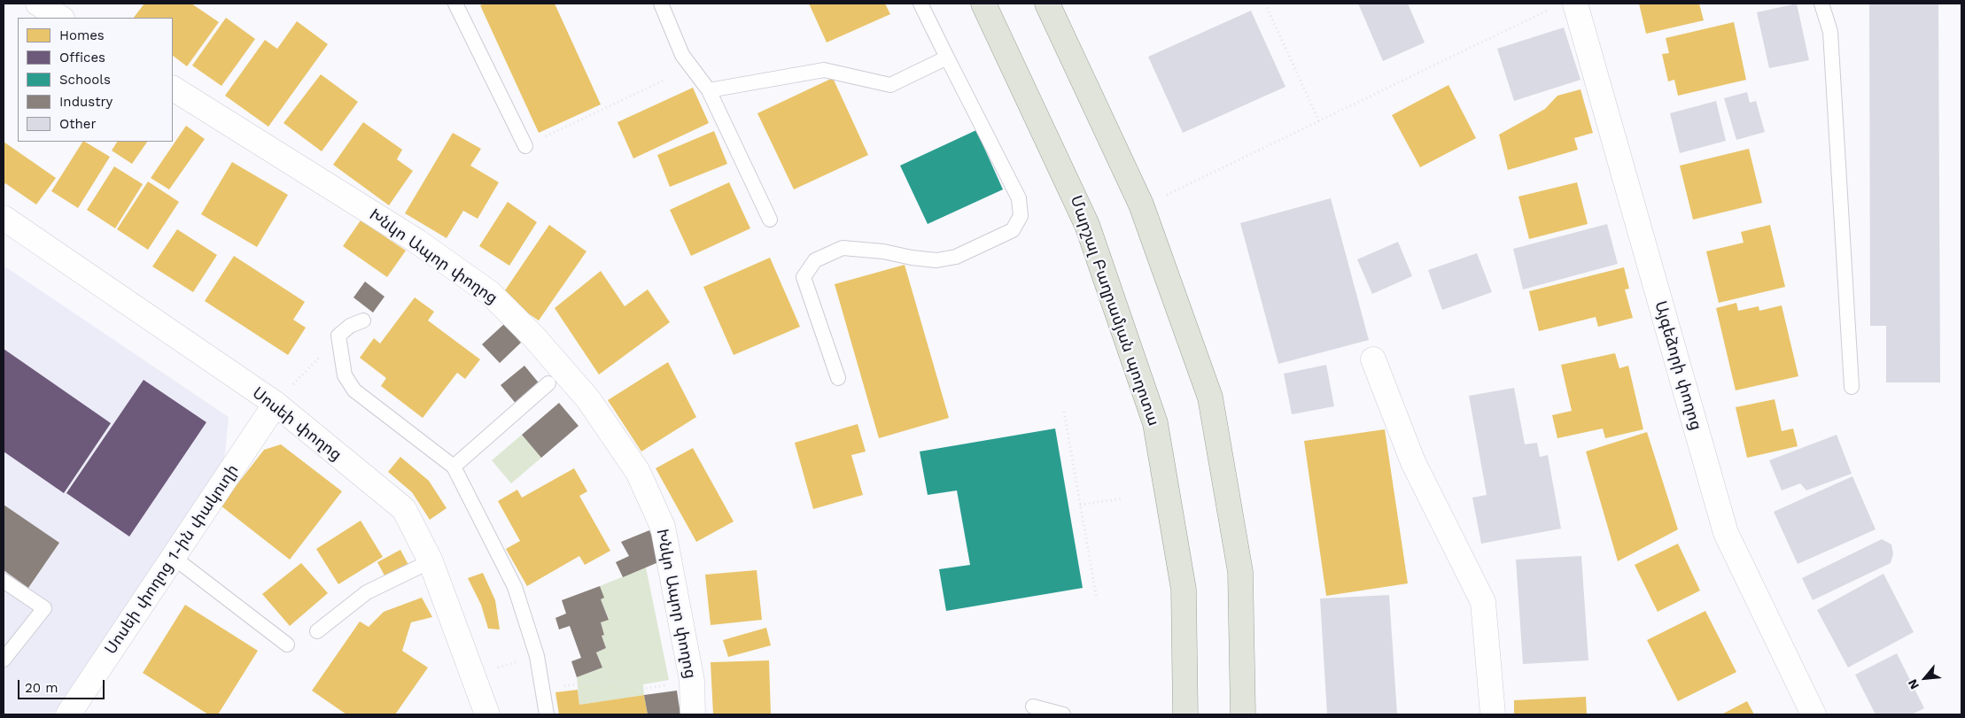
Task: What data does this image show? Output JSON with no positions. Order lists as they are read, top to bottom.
{
  "streets": {
    "main road": ["Մարշալ Բաղրամյան պողոտա"],
    "street": [
      "Խնկո Ապոր փողոց",
      "Այգեձորի փողոց",
      "Սոսեի փողոց",
      "Սոսեի փողոց 1-ին փակուղի"
    ]
  },
  "crossings": [
    ["Սոսեի փողոց", "Սոսեի փողոց 1-ին փակուղի"]
  ],
  "legend": [
    "Homes",
    "Offices",
    "Schools",
    "Industry",
    "Other"
  ],
  "scale_bar": "20 m",
  "north": "bottom left"
}
